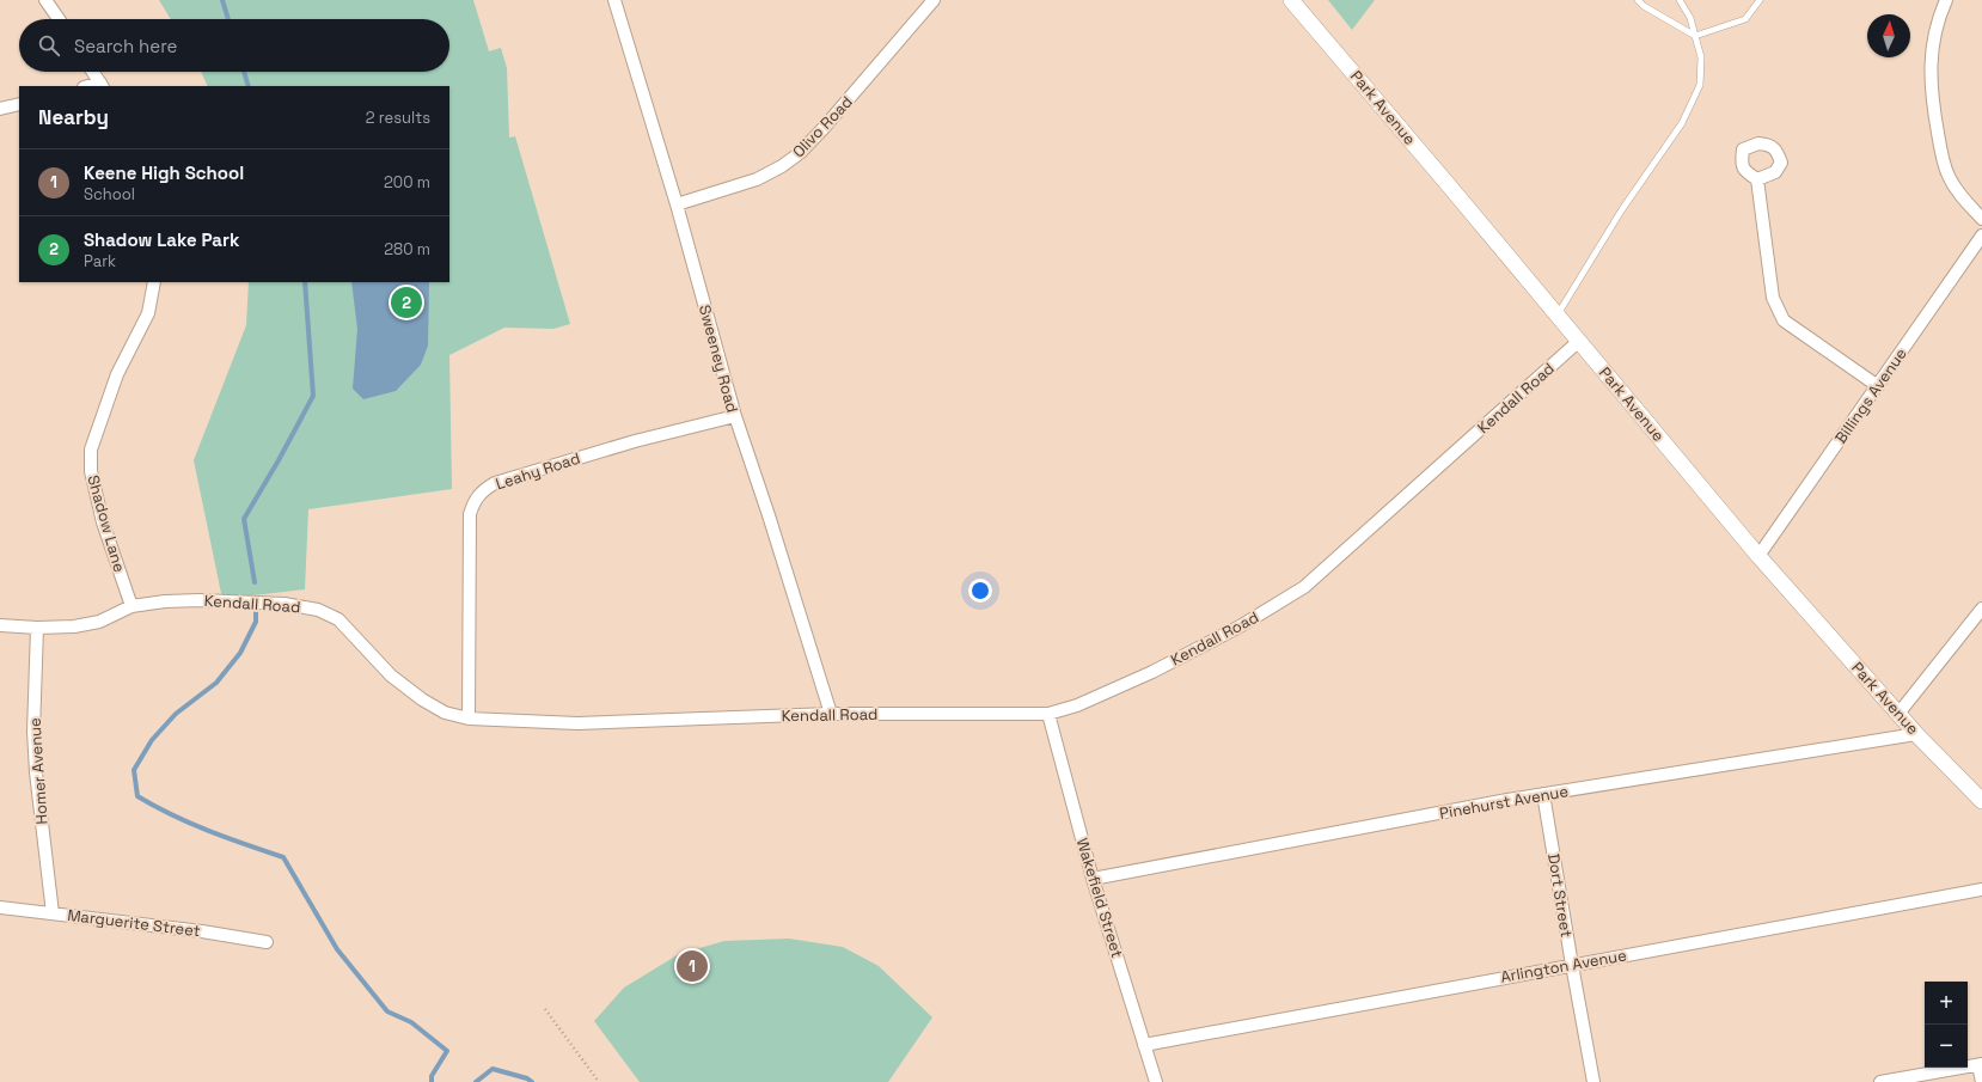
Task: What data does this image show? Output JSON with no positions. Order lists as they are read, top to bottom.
{
  "streets": {
    "street": [
      "Park Avenue",
      "Olivo Road",
      "Sweeney Road",
      "Billings Avenue",
      "Kendall Road",
      "Leahy Road",
      "Shadow Lane",
      "Homer Avenue",
      "Pinehurst Avenue",
      "Dort Street",
      "Wakefield Street",
      "Marguerite Street",
      "Arlington Avenue"
    ]
  },
  "crossings": [
    ["Park Avenue", "Billings Avenue"],
    ["Park Avenue", "Kendall Road"],
    ["Park Avenue", "Pinehurst Avenue"],
    ["Olivo Road", "Sweeney Road"],
    ["Sweeney Road", "Kendall Road"],
    ["Sweeney Road", "Leahy Road"],
    ["Kendall Road", "Leahy Road"],
    ["Kendall Road", "Shadow Lane"],
    ["Kendall Road", "Homer Avenue"],
    ["Kendall Road", "Wakefield Street"],
    ["Homer Avenue", "Marguerite Street"],
    ["Pinehurst Avenue", "Dort Street"],
    ["Pinehurst Avenue", "Wakefield Street"],
    ["Dort Street", "Arlington Avenue"],
    ["Wakefield Street", "Arlington Avenue"]
  ],
  "north": "top",
  "page": {
    "search": "Search here",
    "heading": ["Nearby", "2 results"],
    "list": [
      {
        "mark": "1",
        "name": "Keene High School",
        "note": "School",
        "value": "200 m"
      },
      {
        "mark": "2",
        "name": "Shadow Lake Park",
        "note": "Park",
        "value": "280 m"
      }
    ],
    "pins": ["2", "1"],
    "map_buttons": ["+", "−"]
  }
}
